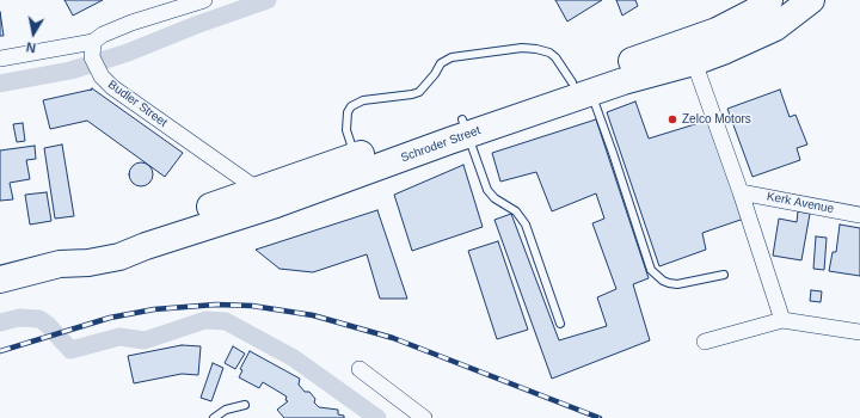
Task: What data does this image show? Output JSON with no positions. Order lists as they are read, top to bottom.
{
  "streets": {
    "highway": ["Schroder Street"],
    "street": ["Budler Street", "Kerk Avenue"]
  },
  "crossings": [
    ["Budler Street", "Schroder Street"]
  ],
  "places": ["Zelco Motors"],
  "north": "bottom"
}
